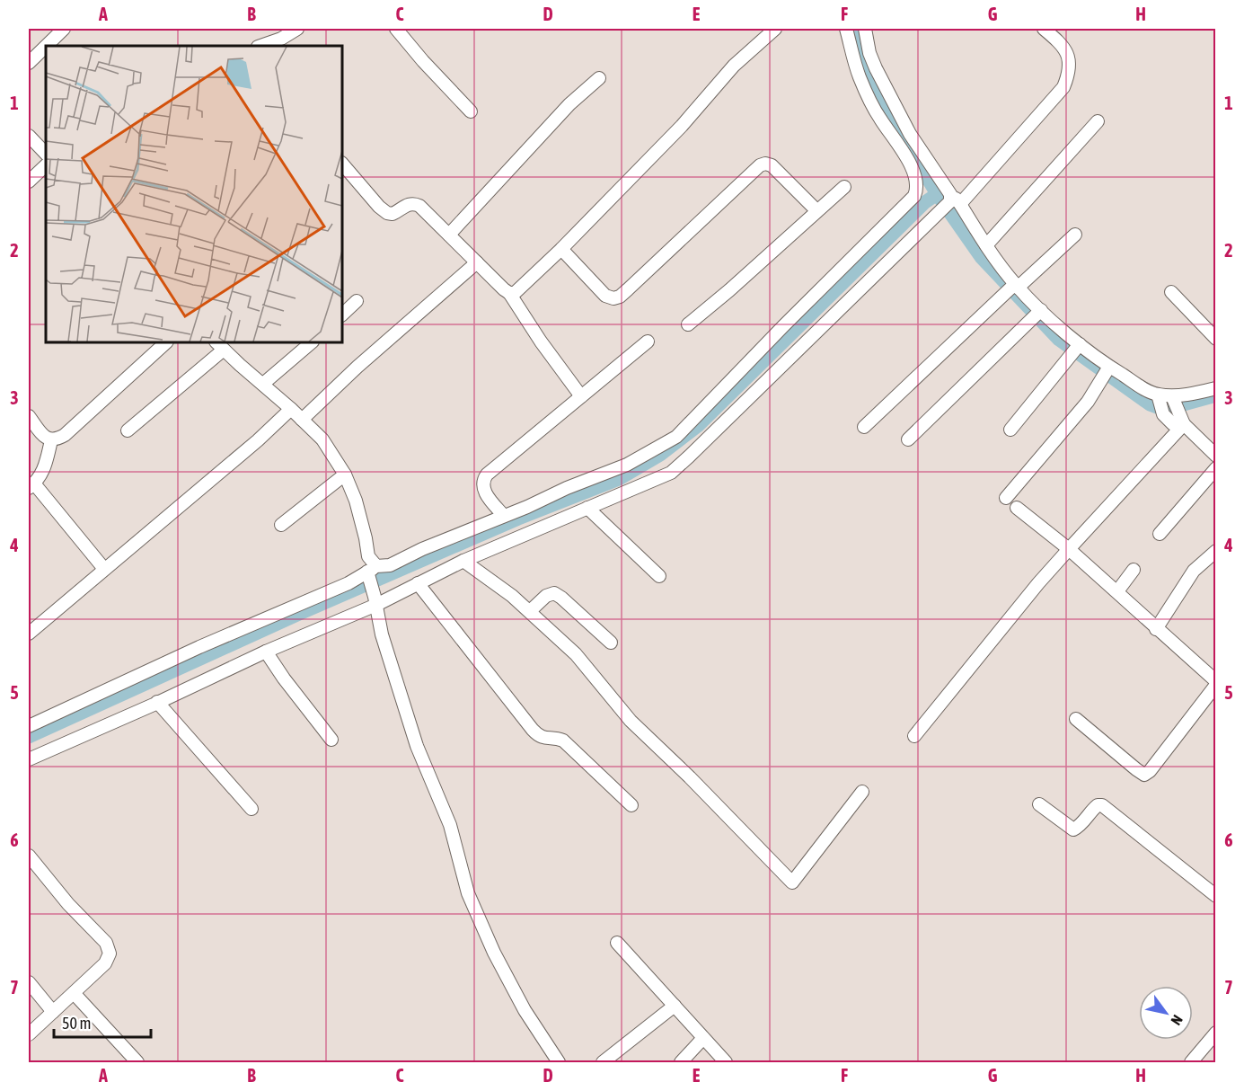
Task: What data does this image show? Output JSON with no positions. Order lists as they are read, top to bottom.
{
  "scale_bar": "50 m",
  "north": "bottom right",
  "grid": {
    "columns": [
      "A",
      "B",
      "C",
      "D",
      "E",
      "F",
      "G",
      "H"
    ],
    "rows": [
      "1",
      "2",
      "3",
      "4",
      "5",
      "6",
      "7"
    ]
  }
}
